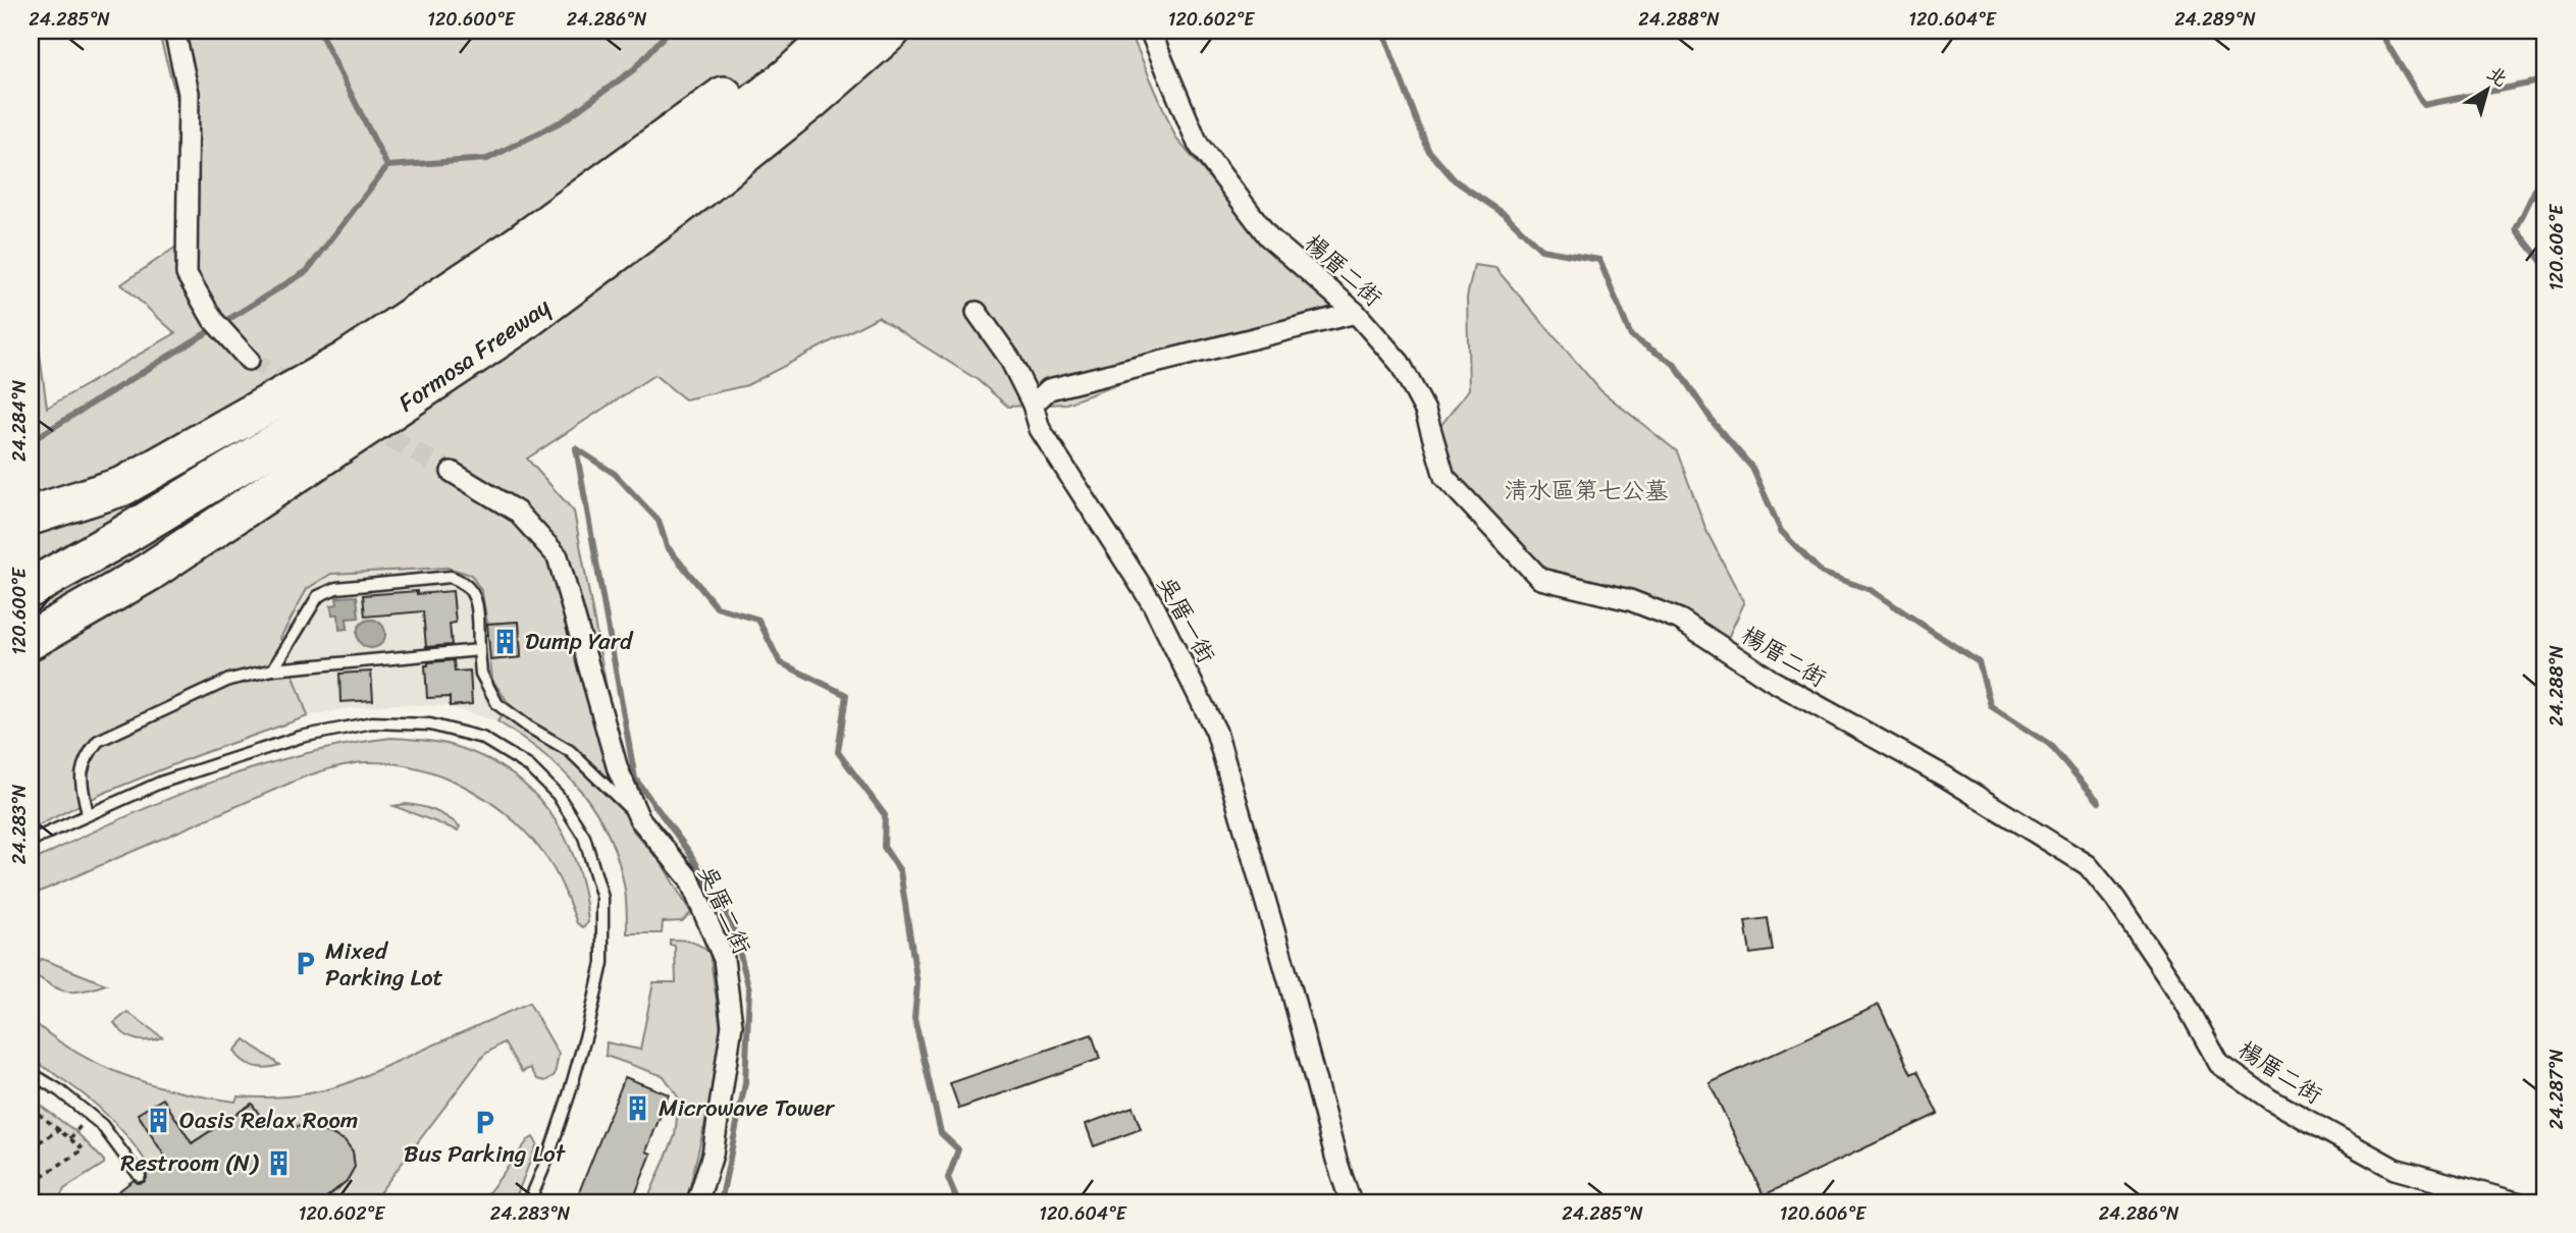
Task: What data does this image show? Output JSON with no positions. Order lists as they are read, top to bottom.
{
  "streets": {
    "highway": ["Formosa Freeway"],
    "street": ["楊厝二街", "吳厝一街", "吳厝二街"]
  },
  "parks": ["清水區第七公墓"],
  "places": {
    "building": [
      "Dump Yard",
      "Microwave Tower",
      "Oasis Relax Room",
      "Restroom (N)"
    ],
    "parking": ["Mixed Parking Lot", "Bus Parking Lot"]
  },
  "north": "top right",
  "coordinates": [
    "24.285°N",
    "120.600°E",
    "24.286°N",
    "120.602°E",
    "24.288°N",
    "120.604°E",
    "24.289°N",
    "120.606°E",
    "24.284°N",
    "24.283°N",
    "24.287°N"
  ]
}
